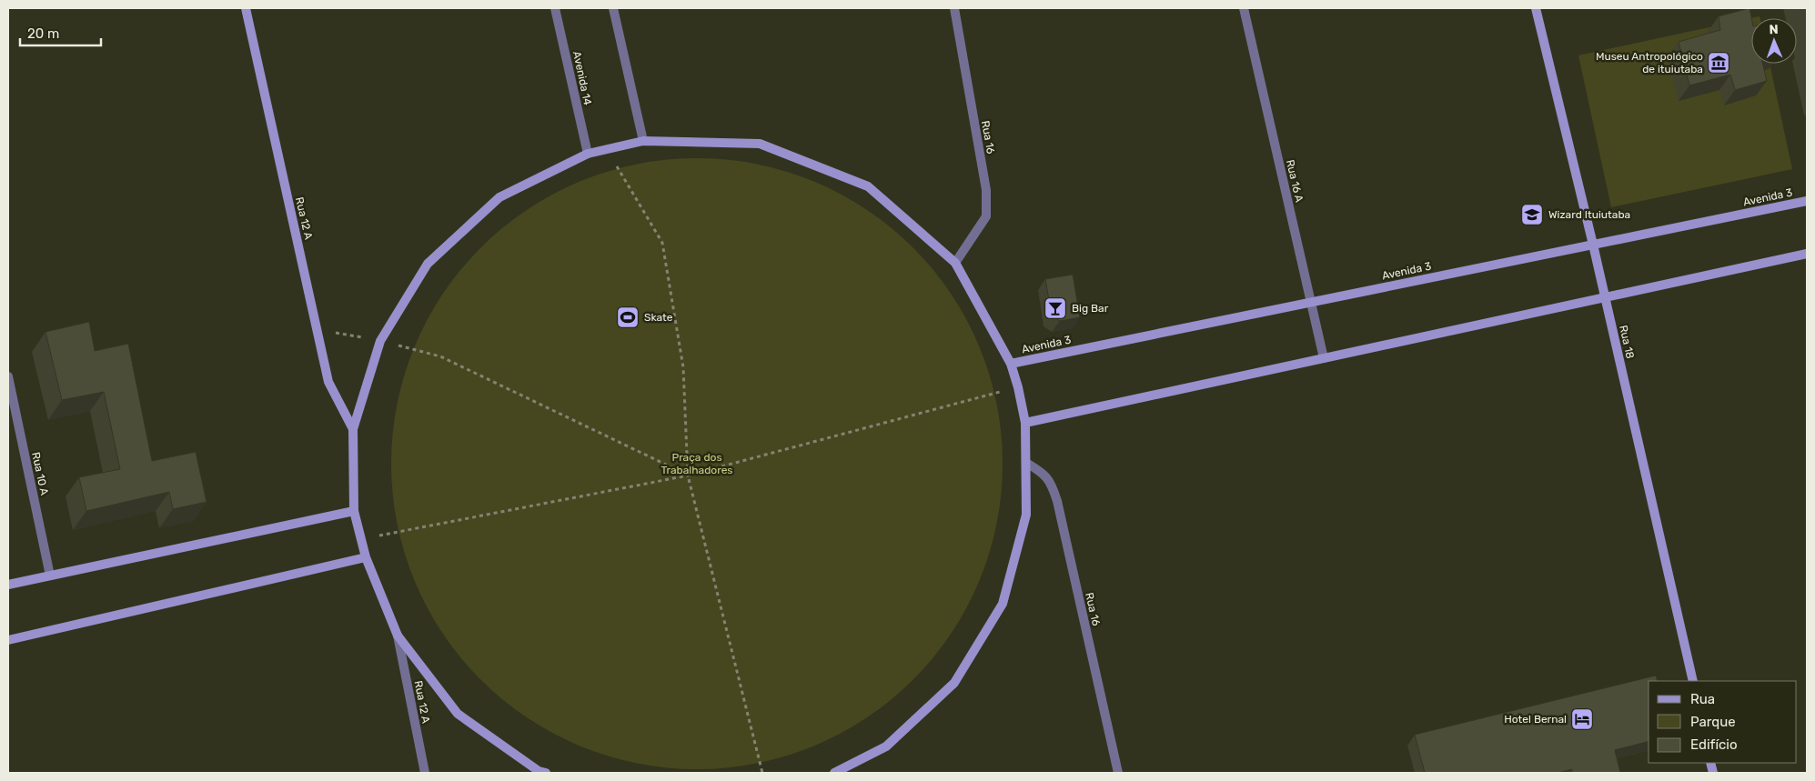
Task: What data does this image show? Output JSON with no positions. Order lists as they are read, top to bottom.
{
  "streets": {
    "main road": ["Avenida 3", "Rua 12 A", "Rua 18"],
    "street": [
      "Avenida 14",
      "Rua 16",
      "Rua 16 A",
      "Rua 10 A"
    ]
  },
  "crossings": [
    ["Rua 16 A", "Avenida 3"],
    ["Avenida 3", "Rua 18"]
  ],
  "parks": ["Praça dos Trabalhadores"],
  "places": {
    "museum": ["Museu Antropológico de ituiutaba"],
    "school or university": ["Wizard Ituiutaba"],
    "bar": ["Big Bar"],
    "sports": ["Skate"],
    "hotel": ["Hotel Bernal"]
  },
  "legend": ["Rua", "Parque", "Edifício"],
  "scale_bar": "20 m",
  "north": "top"
}
